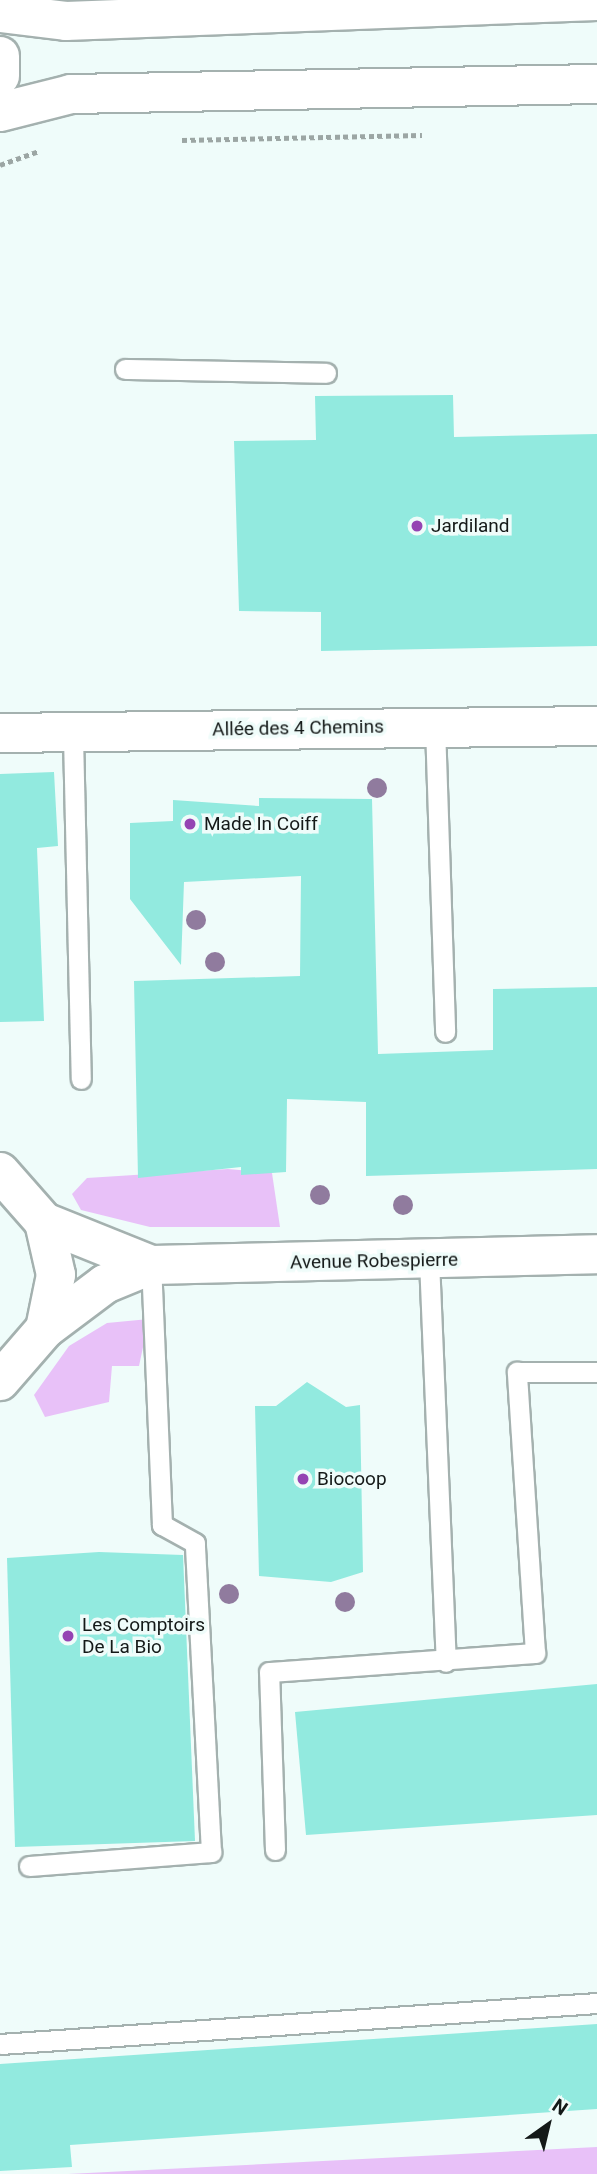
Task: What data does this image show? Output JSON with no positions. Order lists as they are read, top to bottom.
{
  "streets": {
    "street": ["Allée des 4 Chemins", "Avenue Robespierre"]
  },
  "places": [
    "Jardiland",
    "Made In Coiff",
    "Biocoop",
    "Les Comptoirs De La Bio"
  ],
  "north": "top right"
}
